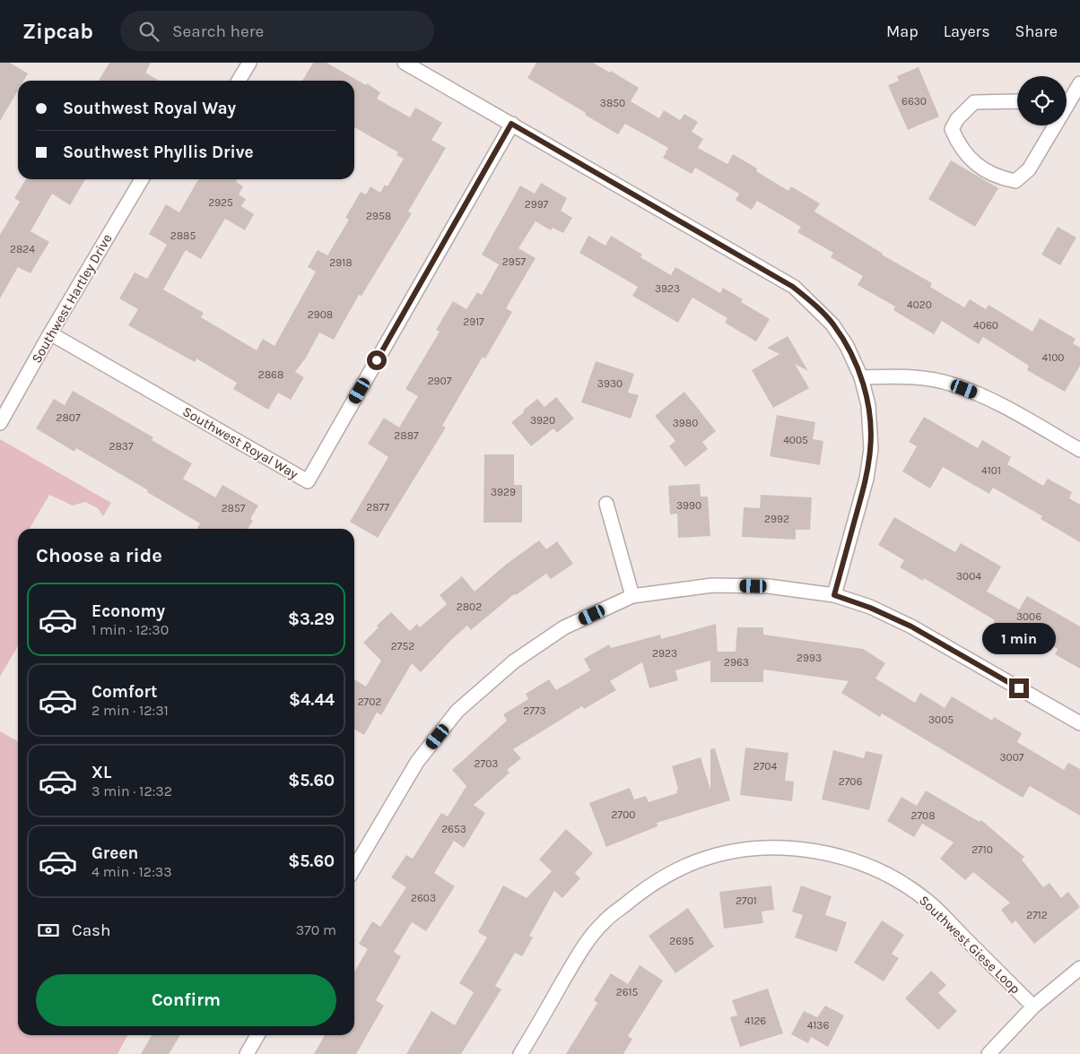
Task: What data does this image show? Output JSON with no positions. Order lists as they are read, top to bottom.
{
  "streets": {
    "street": ["Southwest Hartley Drive", "Southwest Royal Way", "Southwest Giese Loop"]
  },
  "crossings": [
    ["Southwest Hartley Drive", "Southwest Royal Way"]
  ],
  "house_numbers": [
    "6630",
    "3850",
    "2925",
    "2997",
    "2958",
    "2885",
    "2824",
    "2957",
    "2918",
    "3923",
    "4020",
    "2908",
    "2917",
    "4060",
    "4100",
    "2868",
    "2907",
    "3930",
    "2807",
    "3920",
    "3980",
    "2887",
    "4005",
    "2837",
    "4101",
    "3929",
    "3990",
    "2877",
    "2857",
    "2992",
    "3004",
    "2802",
    "3006",
    "2752",
    "2923",
    "2993",
    "2963",
    "2702",
    "2773",
    "3005",
    "3007",
    "2703",
    "2704",
    "2706",
    "2700",
    "2708",
    "2653",
    "2710",
    "2603",
    "2701",
    "2712",
    "2695",
    "2615",
    "4126",
    "4136"
  ],
  "page": {
    "header": "Zipcab",
    "search": "Search here",
    "nav": ["Map", "Layers", "Share"],
    "banner": ["Southwest Royal Way", "Southwest Phyllis Drive"],
    "heading": "Choose a ride",
    "list": [
      {
        "name": "Economy",
        "note": "1 min · 12:30",
        "value": "$3.29"
      },
      {
        "name": "Comfort",
        "note": "2 min · 12:31",
        "value": "$4.44"
      },
      {
        "name": "XL",
        "note": "3 min · 12:32",
        "value": "$5.60"
      },
      {
        "name": "Green",
        "note": "4 min · 12:33",
        "value": "$5.60"
      }
    ],
    "bubble": "1 min",
    "pay": ["Cash", "370 m"],
    "buttons": "Confirm"
  }
}
